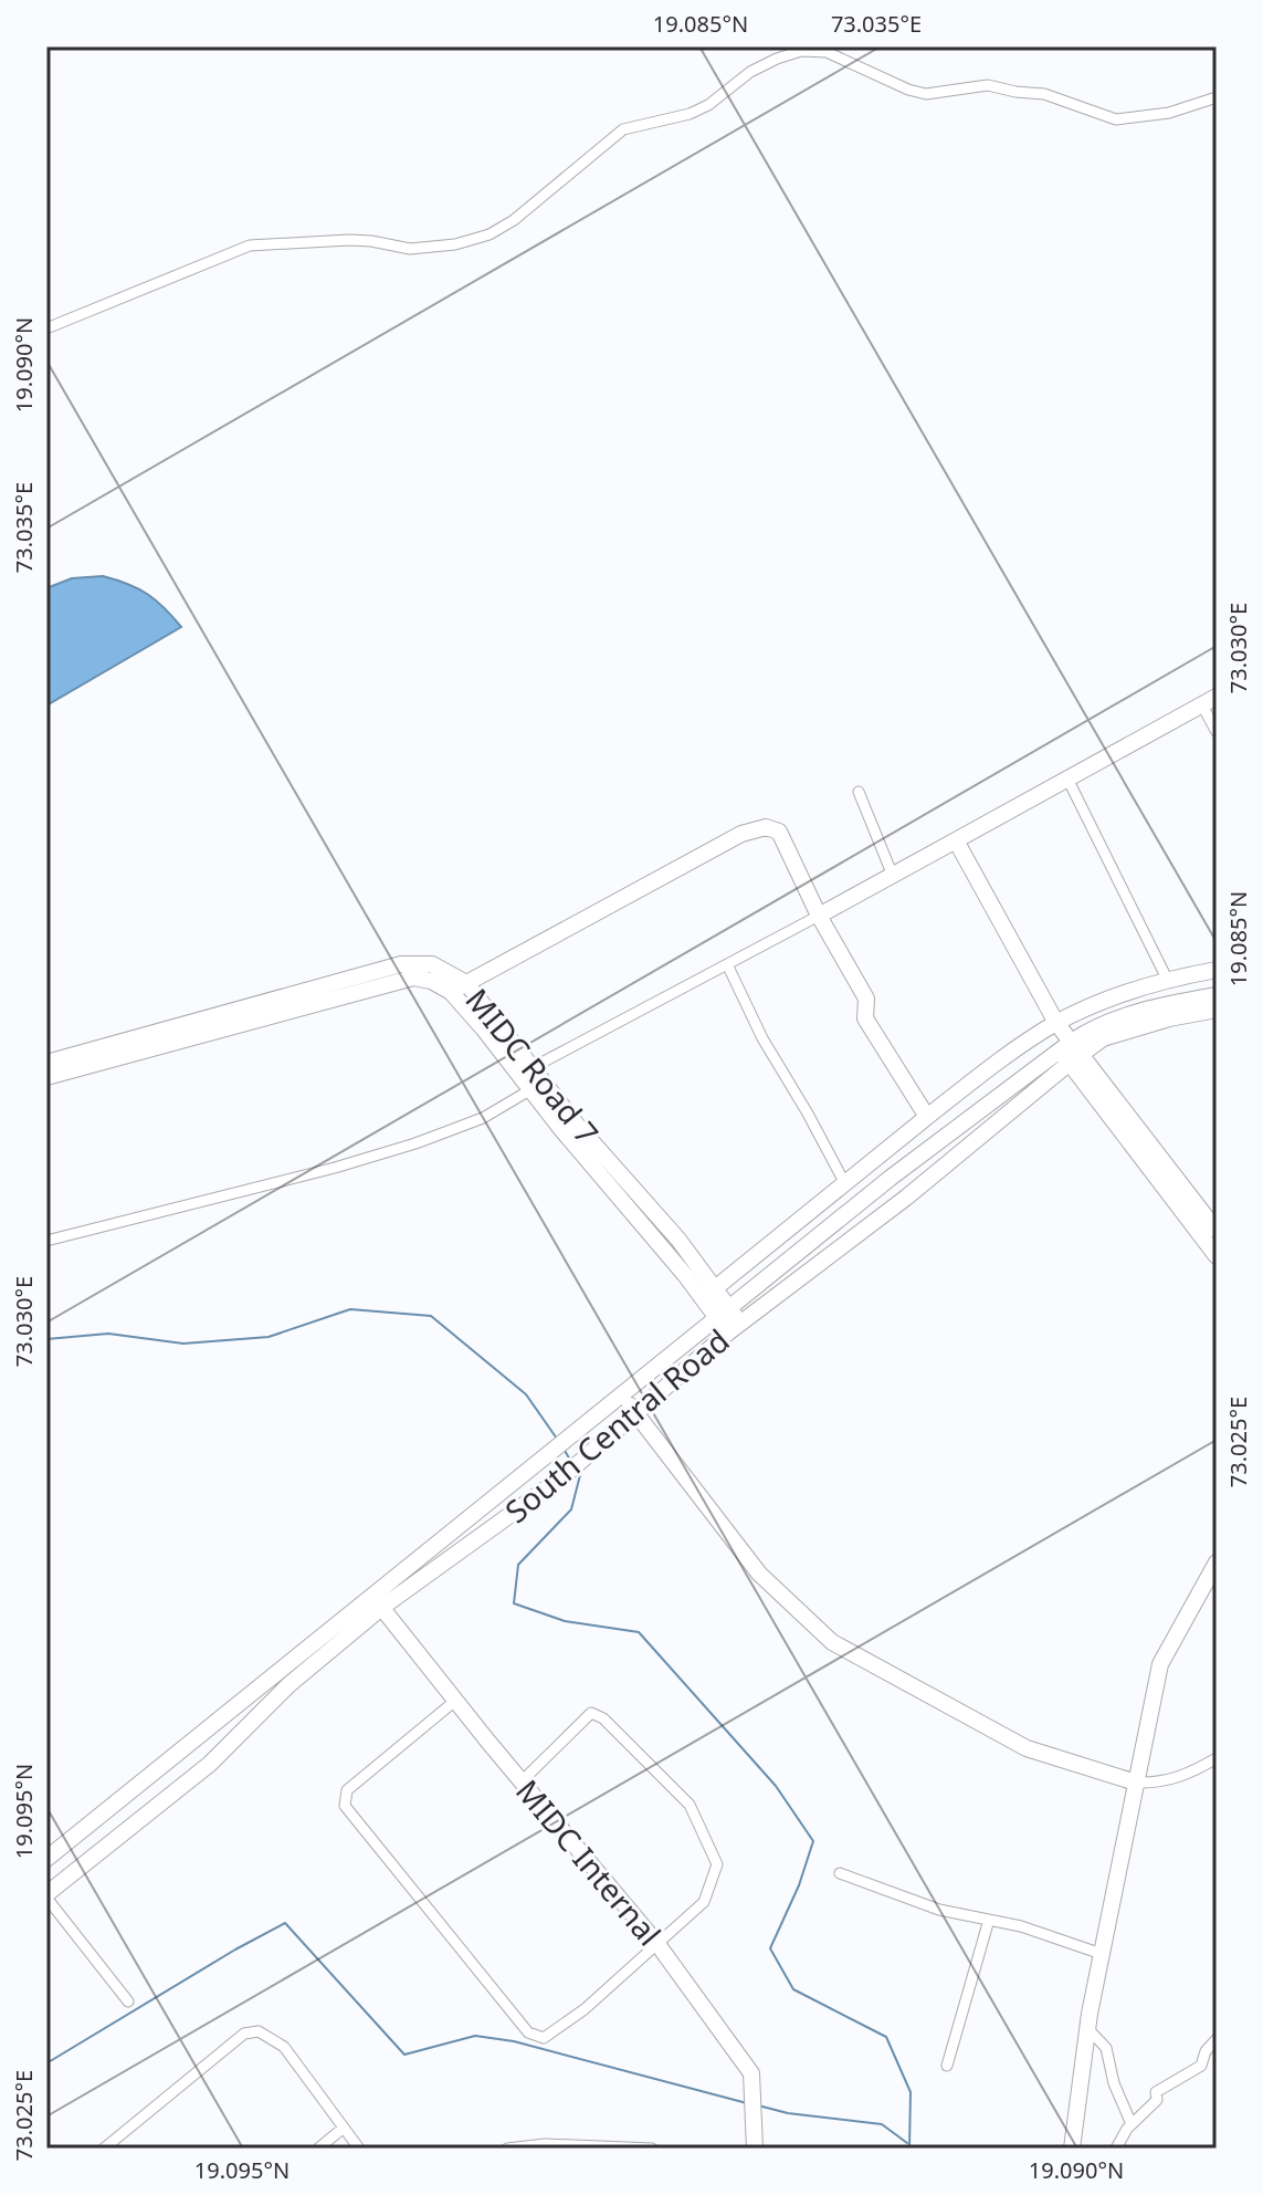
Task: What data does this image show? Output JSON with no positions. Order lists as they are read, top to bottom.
{
  "streets": {
    "street": ["MIDC Road 7", "South Central Road", "MIDC Internal"]
  },
  "crossings": [
    ["South Central Road", "MIDC Internal"]
  ],
  "coordinates": [
    "19.085°N",
    "73.035°E",
    "19.090°N",
    "73.030°E",
    "73.025°E",
    "19.095°N"
  ]
}
